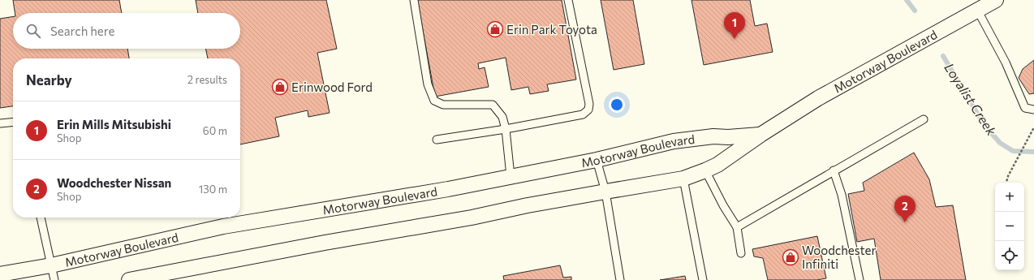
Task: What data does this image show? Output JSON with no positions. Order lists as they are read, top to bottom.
{
  "streets": {
    "street": ["Motorway Boulevard"]
  },
  "water": ["Loyalist Creek"],
  "places": {
    "shop": ["Erin Park Toyota", "Erinwood Ford", "Woodchester Infiniti"]
  },
  "page": {
    "pins": ["1", "2"],
    "search": "Search here",
    "heading": ["Nearby", "2 results"],
    "list": [
      {
        "mark": "1",
        "name": "Erin Mills Mitsubishi",
        "note": "Shop",
        "value": "60 m"
      },
      {
        "mark": "2",
        "name": "Woodchester Nissan",
        "note": "Shop",
        "value": "130 m"
      }
    ],
    "map_buttons": ["+", "−"]
  }
}
